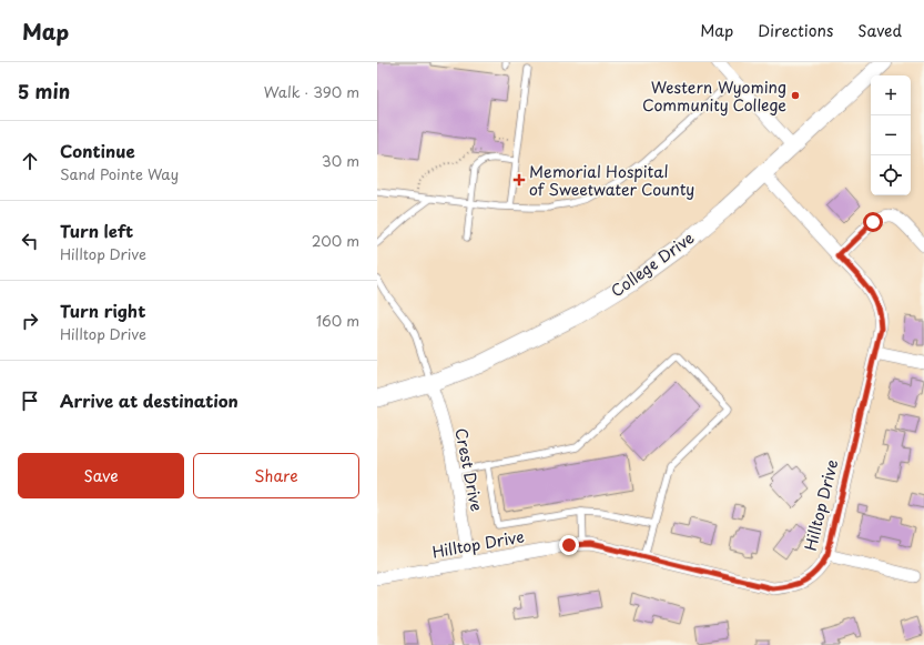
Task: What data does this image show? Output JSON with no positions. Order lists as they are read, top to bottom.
{
  "streets": {
    "main road": ["College Drive"],
    "street": ["Crest Drive", "Hilltop Drive"]
  },
  "crossings": [
    ["College Drive", "Crest Drive"],
    ["College Drive", "Hilltop Drive"],
    ["Crest Drive", "Hilltop Drive"]
  ],
  "places": {
    "other": ["Western Wyoming Community College"],
    "health": ["Memorial Hospital of Sweetwater County"]
  },
  "page": {
    "header": "Map",
    "nav": ["Map", "Directions", "Saved"],
    "heading": ["5 min", "Walk · 390 m"],
    "map_buttons": ["+", "−"],
    "list": [
      ["Continue", "Sand Pointe Way", "30 m"],
      ["Turn left", "Hilltop Drive", "200 m"],
      ["Turn right", "Hilltop Drive", "160 m"],
      "Arrive at destination"
    ],
    "buttons": ["Save", "Share"]
  }
}
